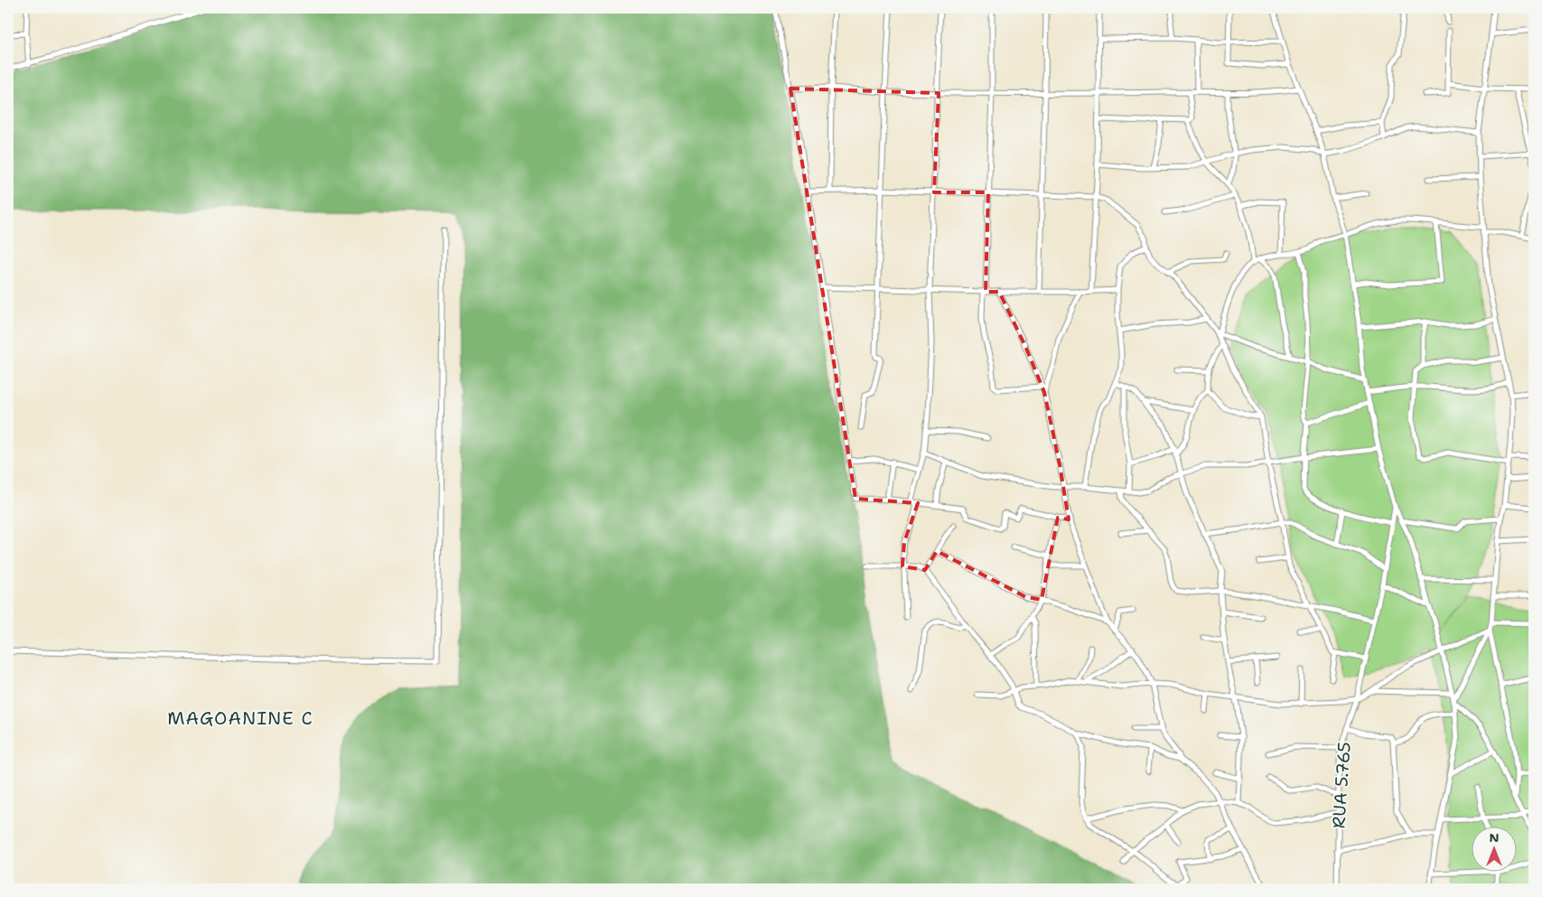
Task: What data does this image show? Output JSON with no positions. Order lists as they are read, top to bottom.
{
  "streets": {
    "street": ["RUA 5.765"]
  },
  "districts": ["MAGOANINE C"],
  "north": "top"
}
